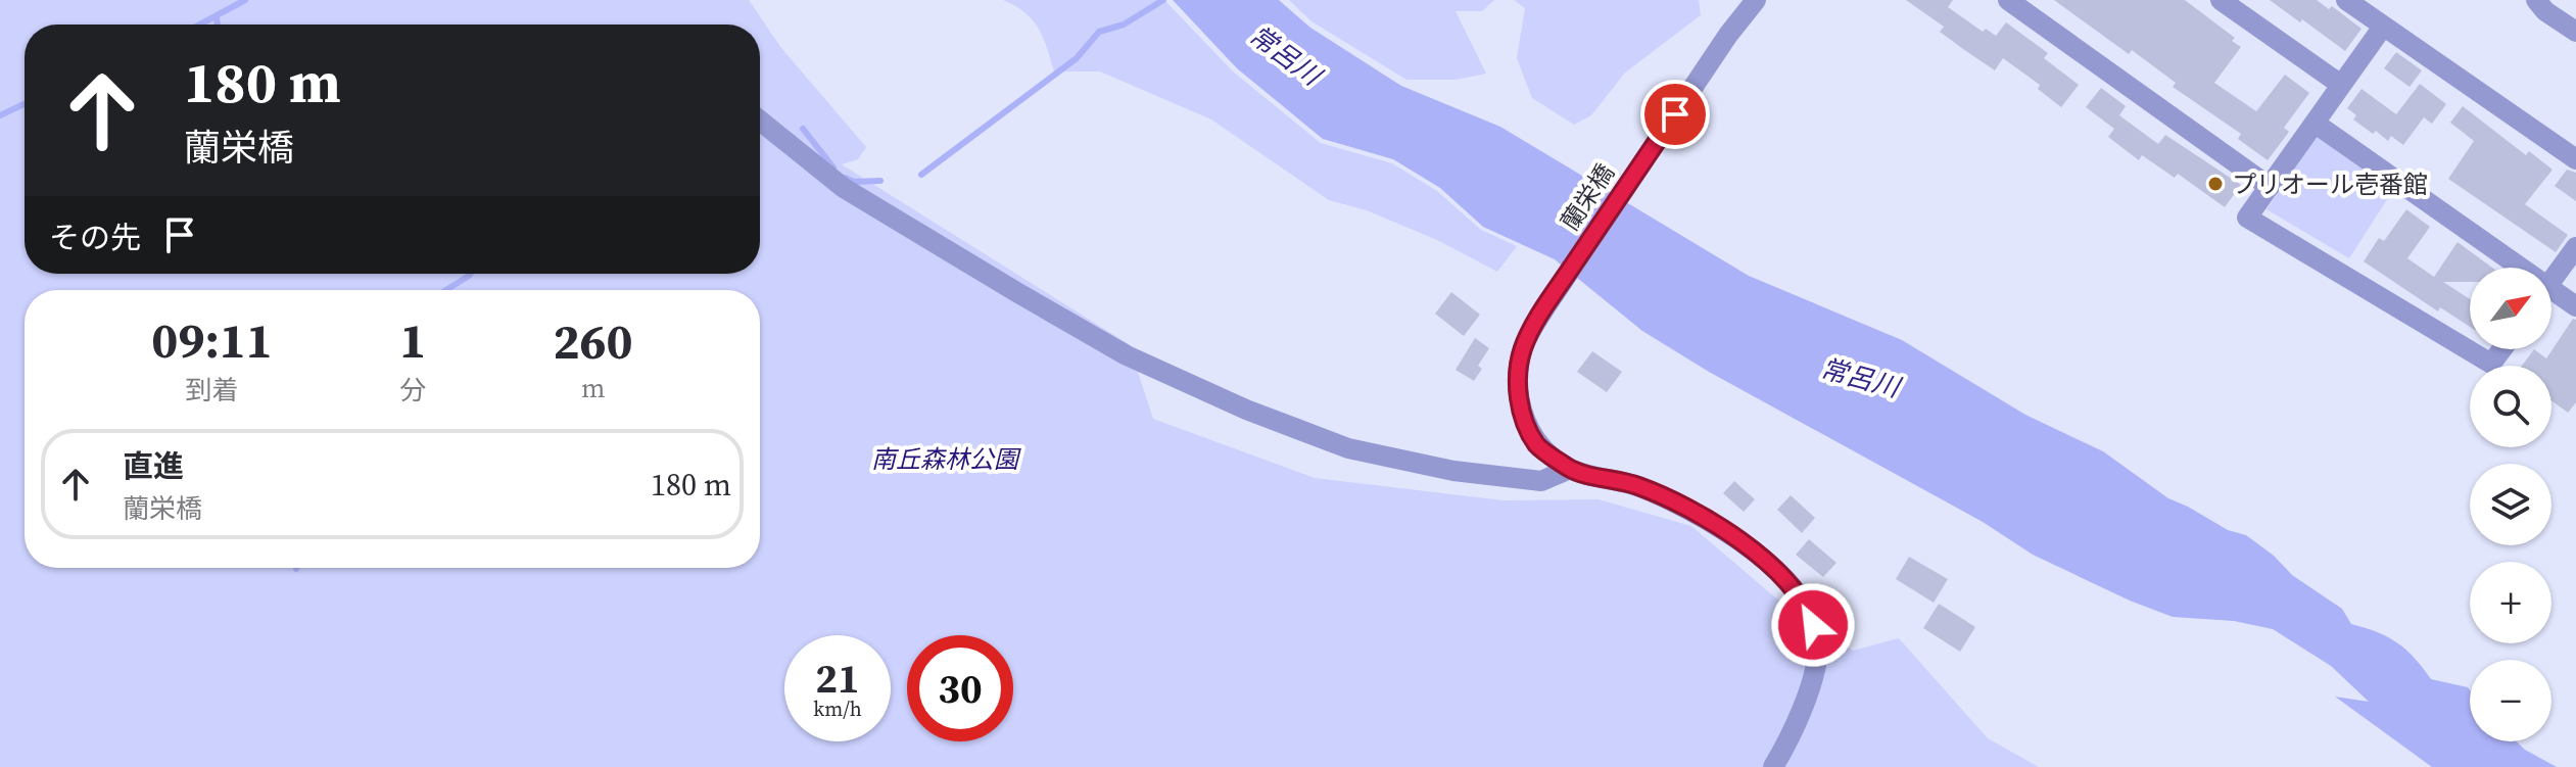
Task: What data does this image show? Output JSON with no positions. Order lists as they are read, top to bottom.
{
  "streets": {
    "street": ["蘭栄橋"]
  },
  "water": ["常呂川"],
  "parks": ["南丘森林公園"],
  "places": ["プリオール壱番館"],
  "north": "top right",
  "page": {
    "turn": ["180 m", "蘭栄橋"],
    "then": "その先",
    "map_buttons": ["+", "−"],
    "eta": [
      "09:11",
      "到着",
      "1",
      "分",
      "260",
      "m"
    ],
    "list": [
      {
        "name": "直進",
        "note": "蘭栄橋",
        "value": "180 m"
      }
    ],
    "speed": "21 km/h",
    "limit": "30"
  }
}
